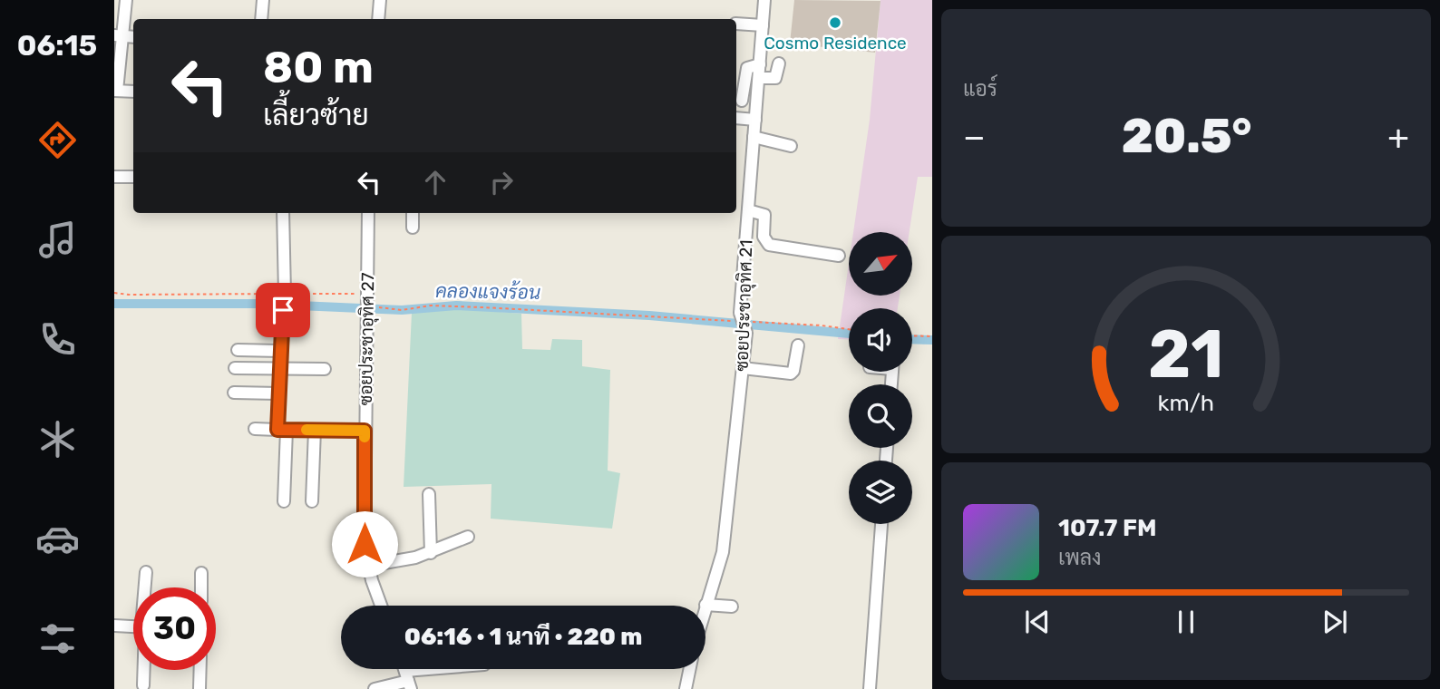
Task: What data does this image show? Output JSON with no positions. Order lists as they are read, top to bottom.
{
  "streets": {
    "street": ["ซอยประชาอุทิศ 21", "ซอยประชาอุทิศ 27"]
  },
  "water": ["คลองแจงร้อน"],
  "places": ["Cosmo Residence"],
  "north": "top right",
  "page": {
    "tabs": "06:15",
    "tile": "แอร์",
    "turn": ["80 m", "เลี้ยวซ้าย"],
    "heat": ["−", "20.5°", "+"],
    "song": ["107.7 FM", "เพลง"],
    "limit": "30",
    "trip": "06:16 · 1 นาที · 220 m",
    "gauge": ["21", "km/h"]
  }
}
